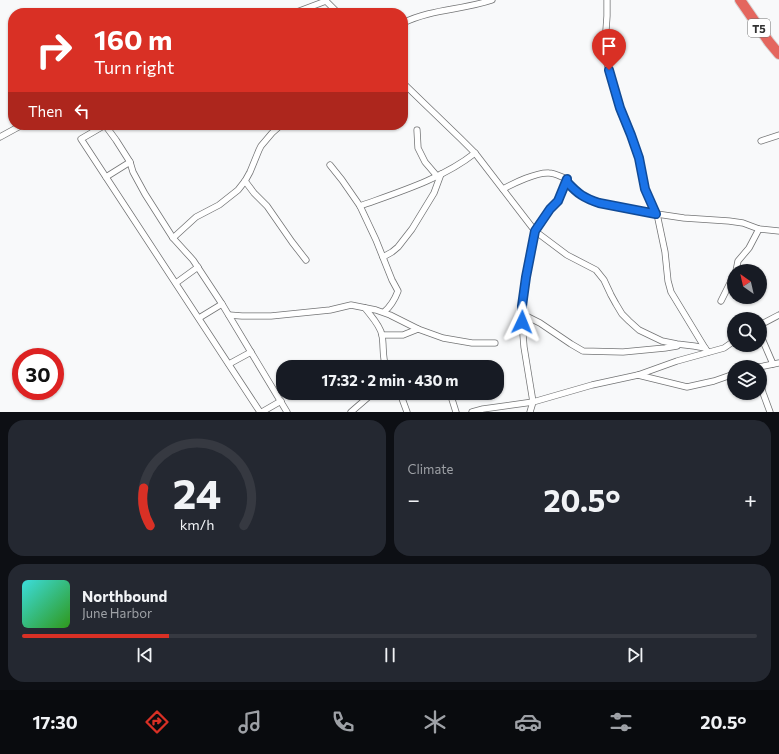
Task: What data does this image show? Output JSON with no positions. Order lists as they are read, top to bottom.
{
  "streets": {
    "highway": ["T5"]
  },
  "north": "top left",
  "page": {
    "turn": ["160 m", "Turn right"],
    "then": "Then",
    "limit": "30",
    "trip": "17:32 · 2 min · 430 m",
    "tile": "Climate",
    "heat": ["−", "20.5°", "+"],
    "song": ["Northbound", "June Harbor"],
    "tabs": ["17:30", "20.5°"],
    "gauge": ["24", "km/h"]
  }
}
